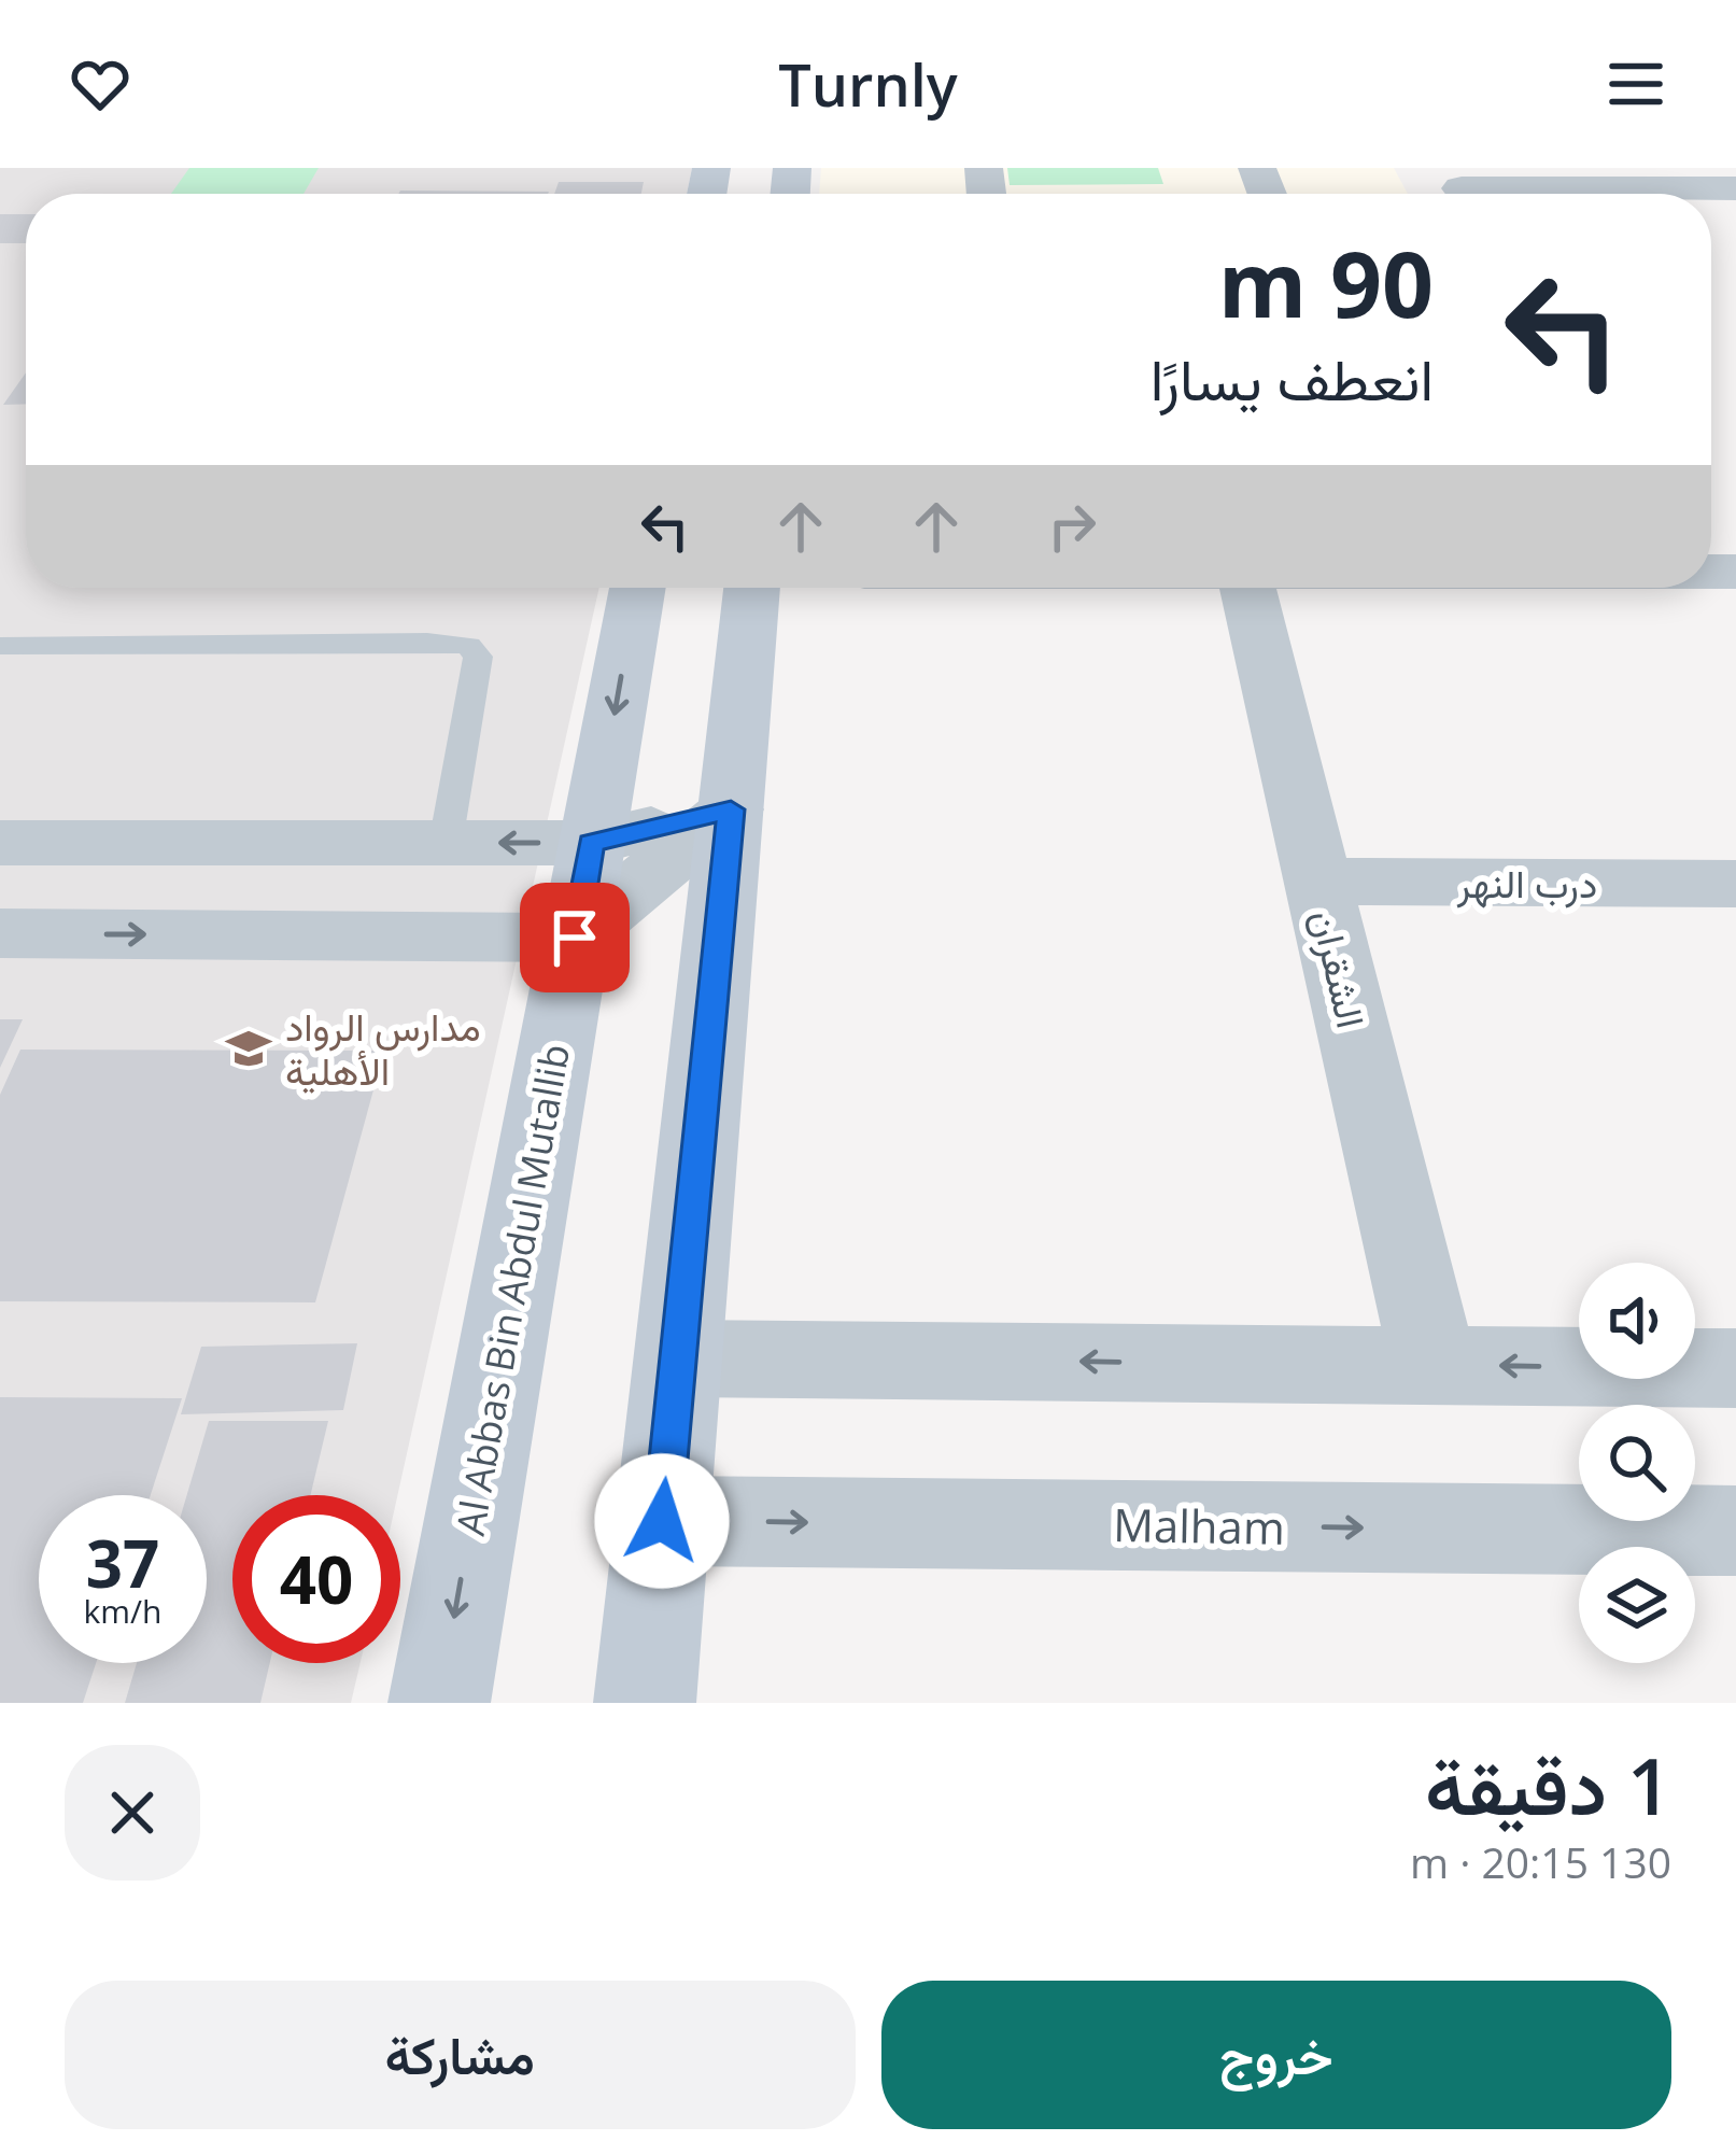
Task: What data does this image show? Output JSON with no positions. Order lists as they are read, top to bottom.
{
  "streets": {
    "street": [
      "درب النهر",
      "الشقران",
      "Al Abbas Bin Abdul Mutallib",
      "Malham"
    ]
  },
  "crossings": [
    ["درب النهر", "الشقران"]
  ],
  "places": {
    "school or university": ["مدارس الرواد الأهلية"]
  },
  "page": {
    "header": "Turnly",
    "turn": ["90 m", "انعطف يسارًا"],
    "speed": "37 km/h",
    "limit": "40",
    "heading": ["1 دقيقة", "130 m · 20:15"],
    "buttons": ["خروج", "مشاركة"]
  }
}
